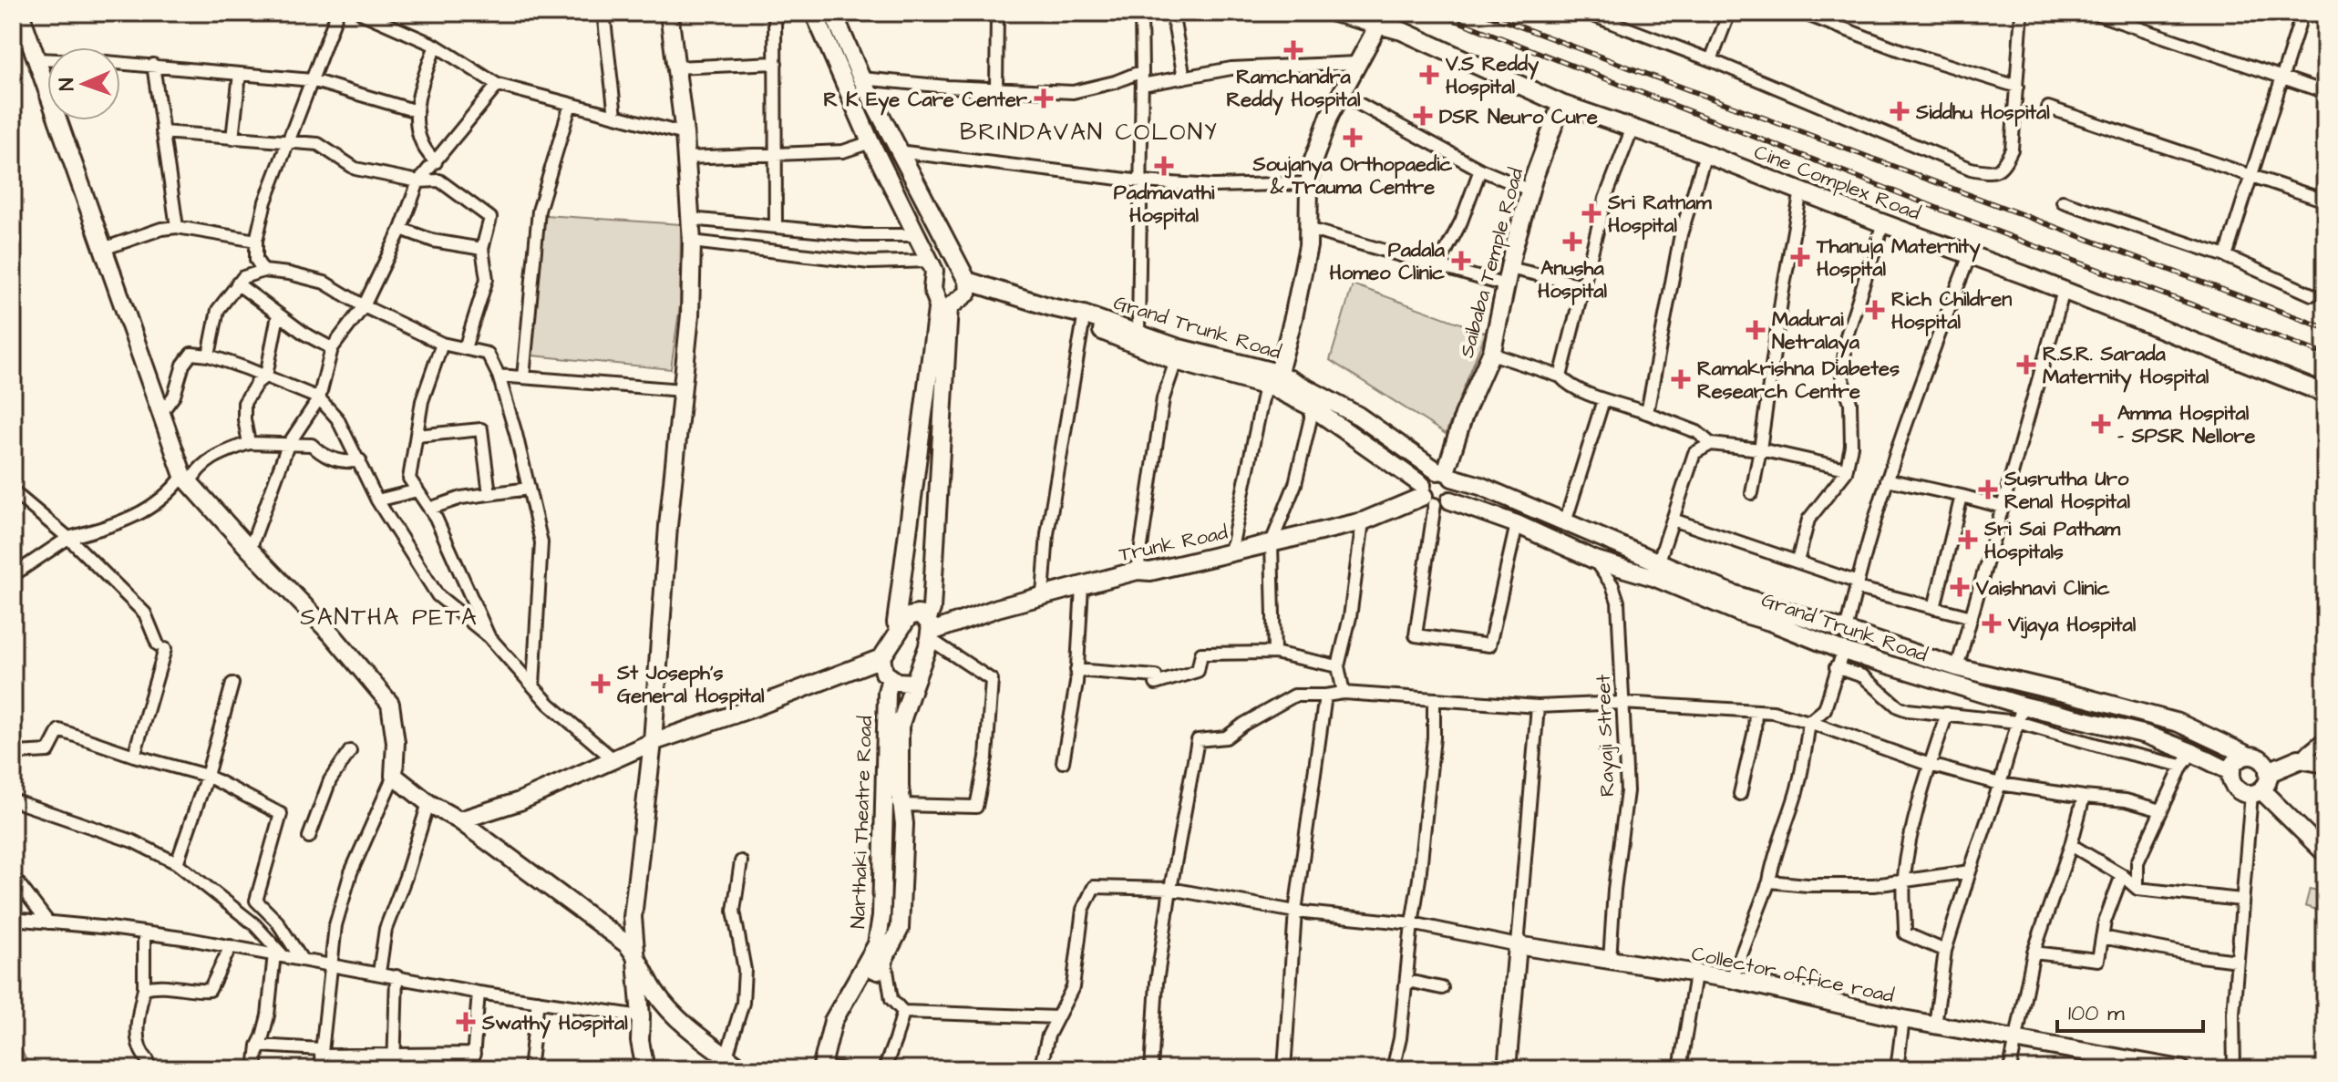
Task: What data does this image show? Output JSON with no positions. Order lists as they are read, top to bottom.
{
  "streets": {
    "main road": [
      "Cine Complex Road",
      "Saibaba Temple Road",
      "Grand Trunk Road",
      "Trunk Road",
      "Narthaki Theatre Road",
      "Collector office road"
    ],
    "street": ["Rayaji Street"]
  },
  "crossings": [
    ["Cine Complex Road", "Saibaba Temple Road"],
    ["Saibaba Temple Road", "Grand Trunk Road"],
    ["Saibaba Temple Road", "Trunk Road"],
    ["Grand Trunk Road", "Trunk Road"],
    ["Grand Trunk Road", "Rayaji Street"],
    ["Trunk Road", "Narthaki Theatre Road"],
    ["Rayaji Street", "Collector office road"]
  ],
  "districts": ["BRINDAVAN COLONY", "SANTHA PETA"],
  "places": {
    "health": [
      "Ramchandra Reddy Hospital",
      "V.S Reddy Hospital",
      "R K Eye Care Center",
      "Siddhu Hospital",
      "DSR Neuro Cure",
      "Soujanya Orthopaedic & Trauma Centre",
      "Padmavathi Hospital",
      "Sri Ratnam Hospital",
      "Anusha Hospital",
      "Thanuja Maternity Hospital",
      "Padala Homeo Clinic",
      "Rich Children Hospital",
      "Madurai Netralaya",
      "R.S.R. Sarada Maternity Hospital",
      "Ramakrishna Diabetes Research Centre",
      "Amma Hospital - SPSR Nellore",
      "Susrutha Uro Renal Hospital",
      "Sri Sai Patham Hospitals",
      "Vaishnavi Clinic",
      "Vijaya Hospital",
      "St Joseph's General Hospital",
      "Swathy Hospital"
    ]
  },
  "scale_bar": "100 m",
  "north": "left"
}
